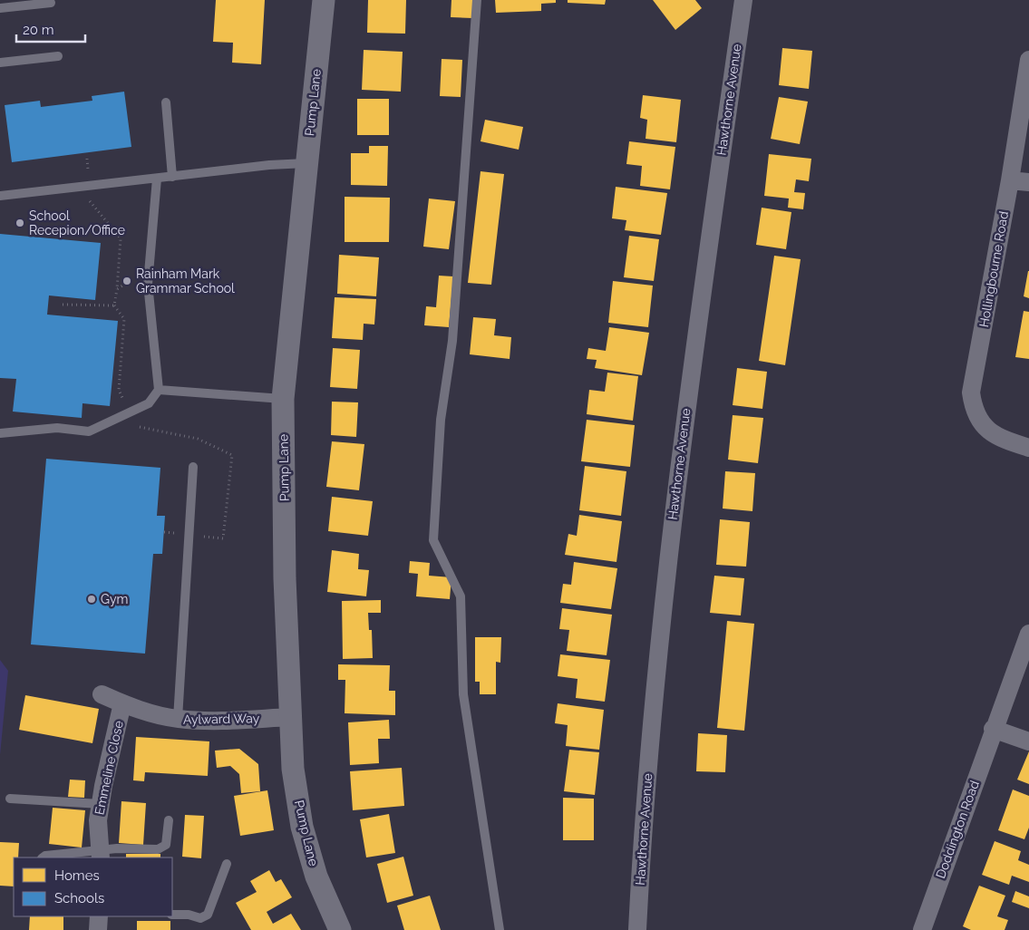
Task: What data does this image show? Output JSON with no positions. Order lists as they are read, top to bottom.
{
  "streets": {
    "street": [
      "Hawthorne Avenue",
      "Pump Lane",
      "Hollingbourne Road",
      "Aylward Way",
      "Emmeline Close",
      "Doddington Road"
    ]
  },
  "crossings": [
    ["Pump Lane", "Aylward Way"],
    ["Aylward Way", "Emmeline Close"]
  ],
  "places": ["School Recepion/Office", "Rainham Mark Grammar School", "Gym"],
  "legend": ["Homes", "Schools"],
  "scale_bar": "20 m"
}
